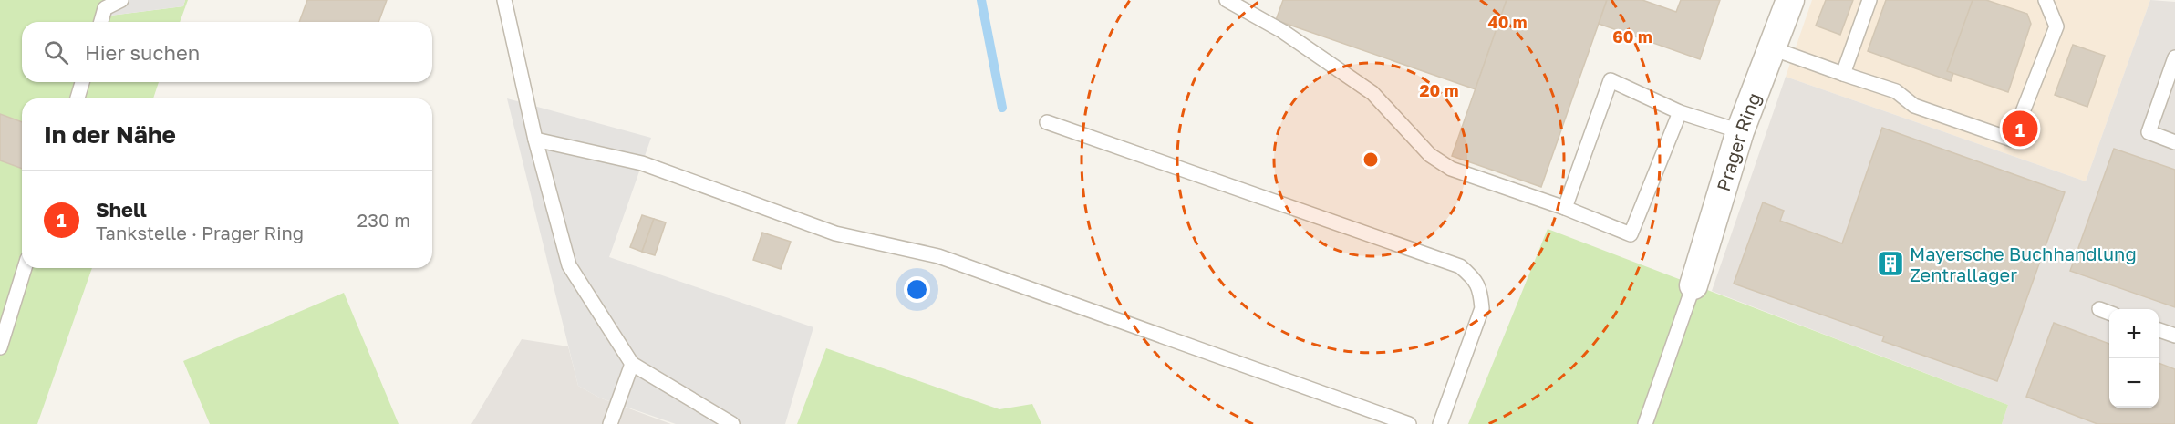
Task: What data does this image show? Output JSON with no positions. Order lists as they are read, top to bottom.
{
  "streets": {
    "street": ["Prager Ring"]
  },
  "places": {
    "building": ["Mayersche Buchhandlung Zentrallager"]
  },
  "page": {
    "search": "Hier suchen",
    "heading": "In der Nähe",
    "pins": "1",
    "list": [
      {
        "mark": "1",
        "name": "Shell",
        "note": "Tankstelle · Prager Ring",
        "value": "230 m"
      }
    ],
    "map_buttons": ["+", "−"]
  },
  "rings": ["40 m", "60 m", "20 m"]
}
